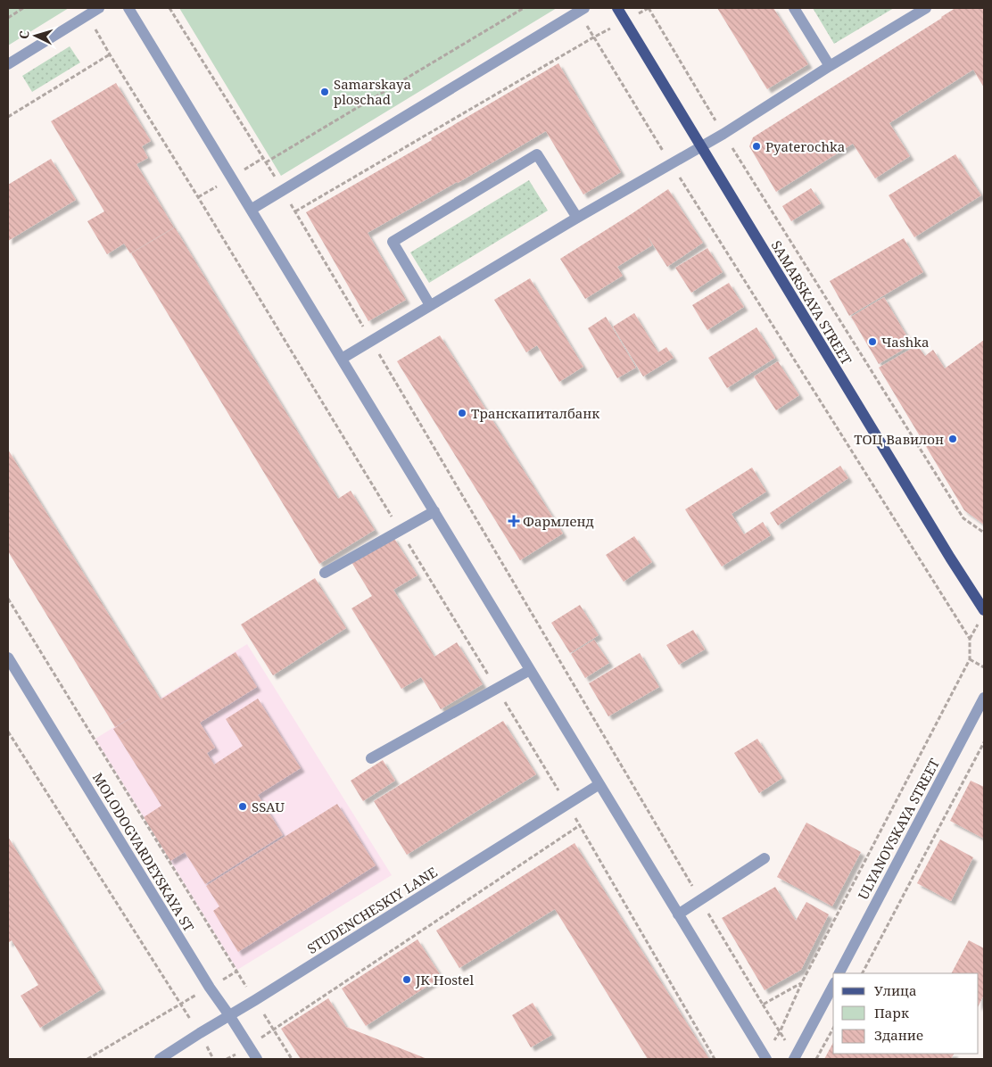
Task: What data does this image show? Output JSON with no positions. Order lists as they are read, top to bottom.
{
  "streets": {
    "main road": ["SAMARSKAYA STREET"],
    "street": ["ULYANOVSKAYA STREET", "MOLODOGVARDEYSKAYA ST", "STUDENCHESKIY LANE"]
  },
  "crossings": [
    ["MOLODOGVARDEYSKAYA ST", "STUDENCHESKIY LANE"]
  ],
  "places": {
    "other": [
      "Samarskaya ploschad",
      "Pyaterochka",
      "Чаshka",
      "Транскапиталбанк",
      "ТОЦ Вавилон",
      "SSAU",
      "JK Hostel"
    ],
    "health": ["Фармленд"]
  },
  "legend": ["Улица", "Парк", "Здание"],
  "north": "left"
}
